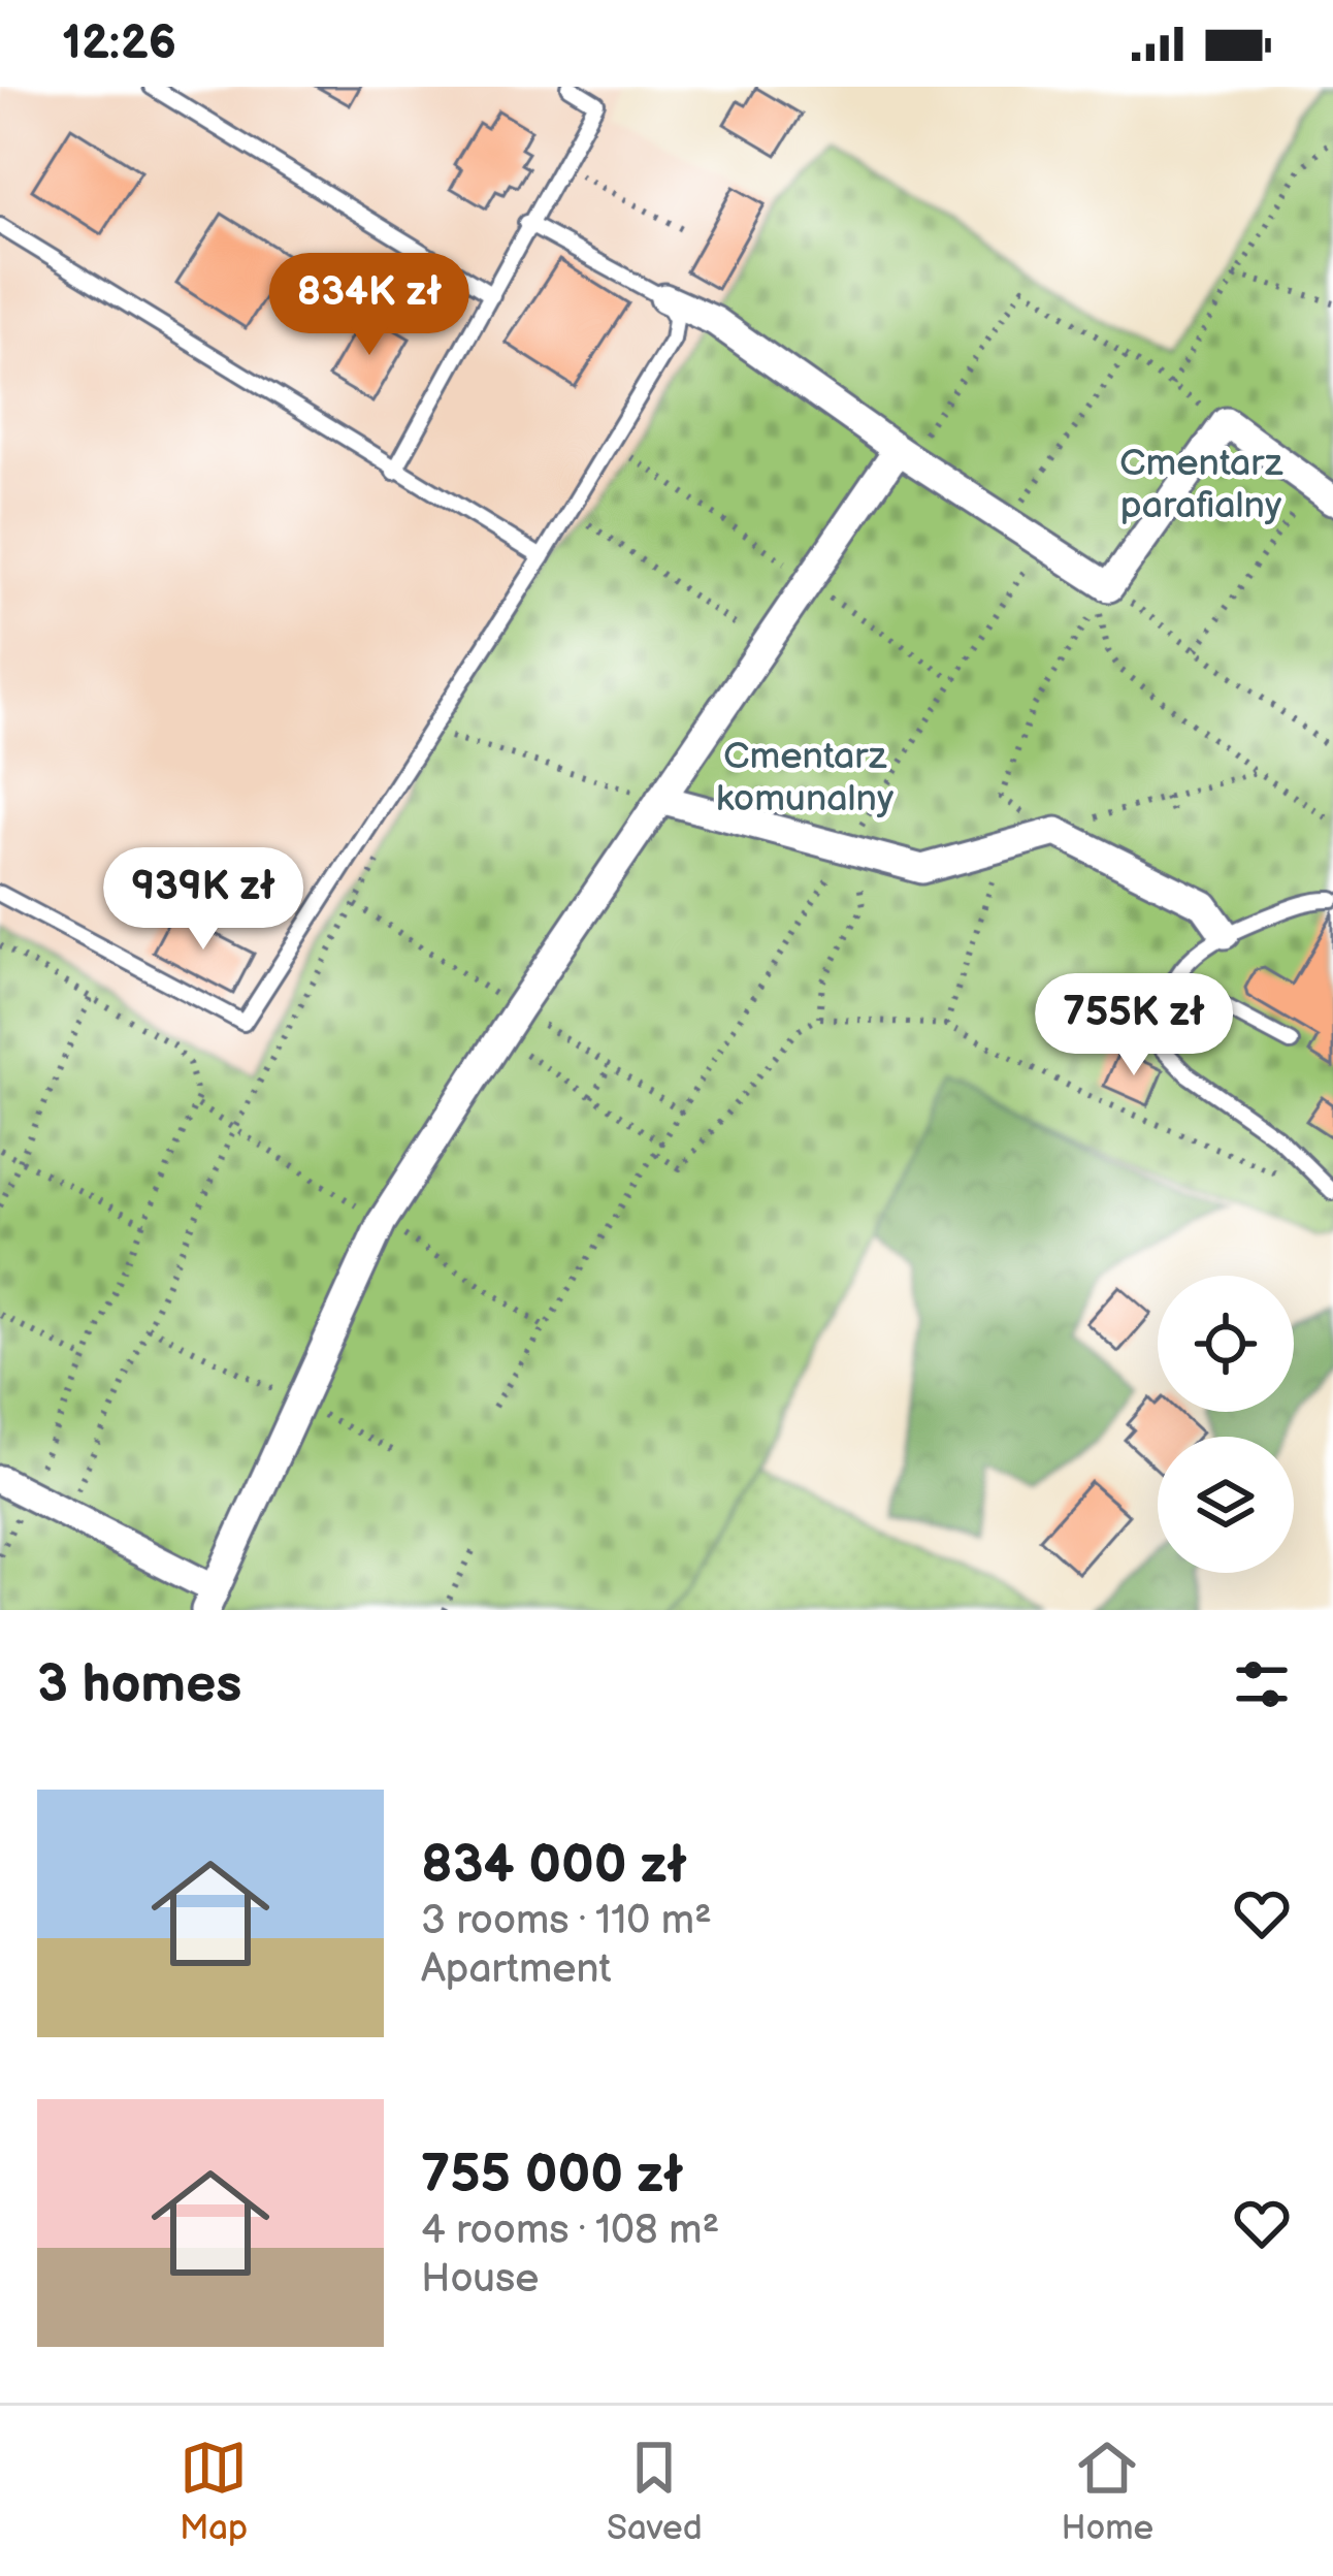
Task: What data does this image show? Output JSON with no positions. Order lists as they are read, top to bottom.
{
  "parks": ["Cmentarz parafialny", "Cmentarz komunalny"],
  "page": {
    "status": "12:26",
    "price": ["834K zł", "939K zł", "755K zł"],
    "heading": "3 homes",
    "list": [
      {
        "name": "834 000 zł",
        "note": "3 rooms · 110 m² · Apartment"
      },
      {
        "name": "755 000 zł",
        "note": "4 rooms · 108 m² · House"
      }
    ],
    "tabs": ["Map", "Saved", "Home"]
  }
}
